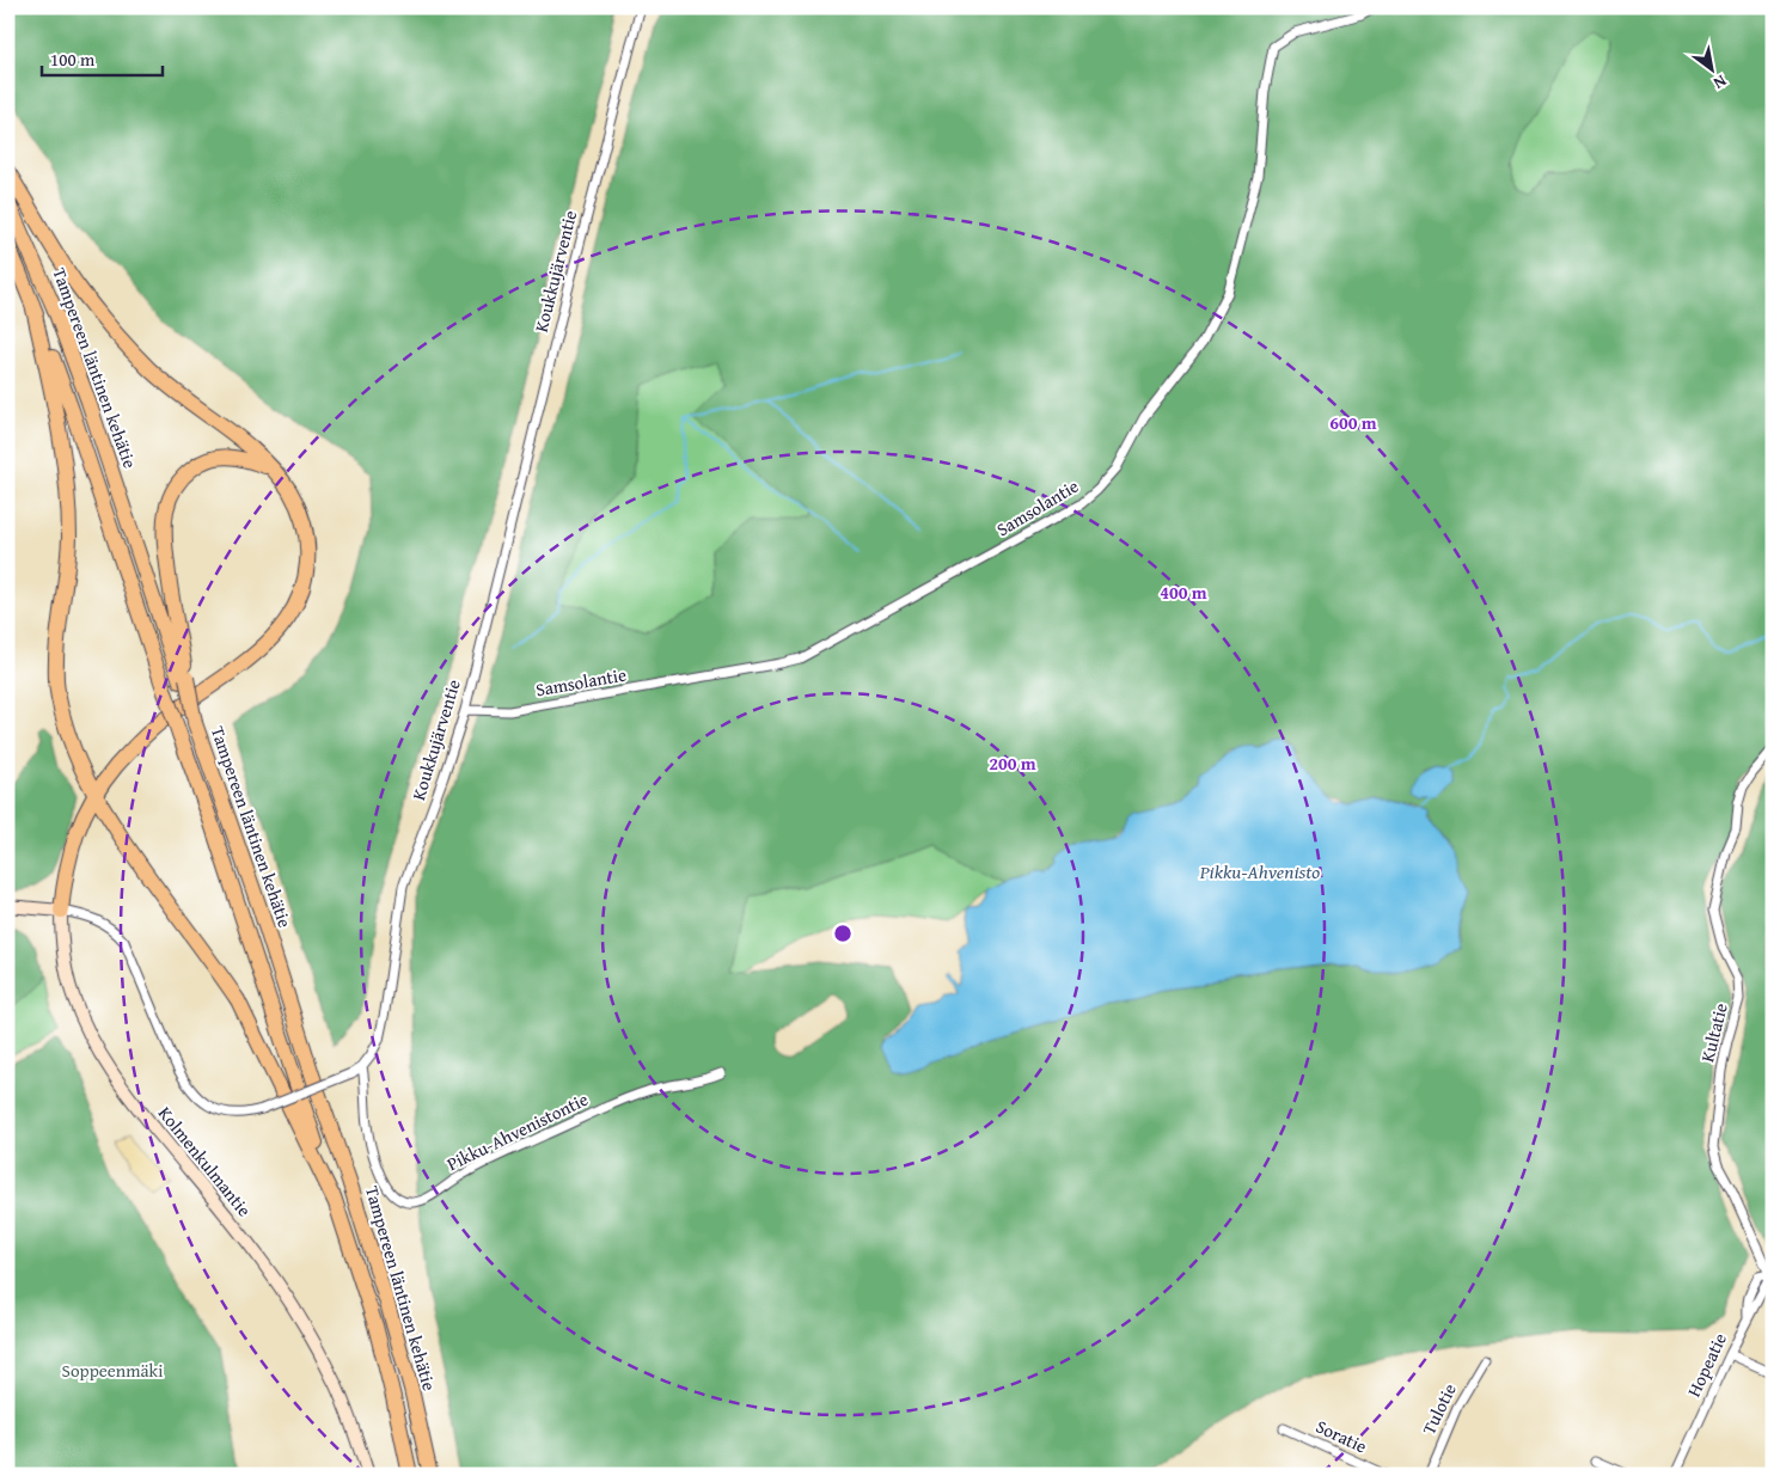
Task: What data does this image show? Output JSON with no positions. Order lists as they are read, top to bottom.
{
  "streets": {
    "highway": ["Tampereen läntinen kehätie"],
    "street": [
      "Koukkujärventie",
      "Samsolantie",
      "Kultatie",
      "Pikku-Ahvenistontie",
      "Kolmenkulmantie",
      "Hopeatie",
      "Tulotie",
      "Soratie"
    ]
  },
  "crossings": [
    ["Koukkujärventie", "Samsolantie"],
    ["Koukkujärventie", "Pikku-Ahvenistontie"],
    ["Koukkujärventie", "Kolmenkulmantie"],
    ["Kultatie", "Hopeatie"]
  ],
  "water": ["Pikku-Ahvenisto"],
  "parks": ["Soppeenmäki"],
  "scale_bar": "100 m",
  "north": "bottom right",
  "rings": ["600 m", "400 m", "200 m"]
}
